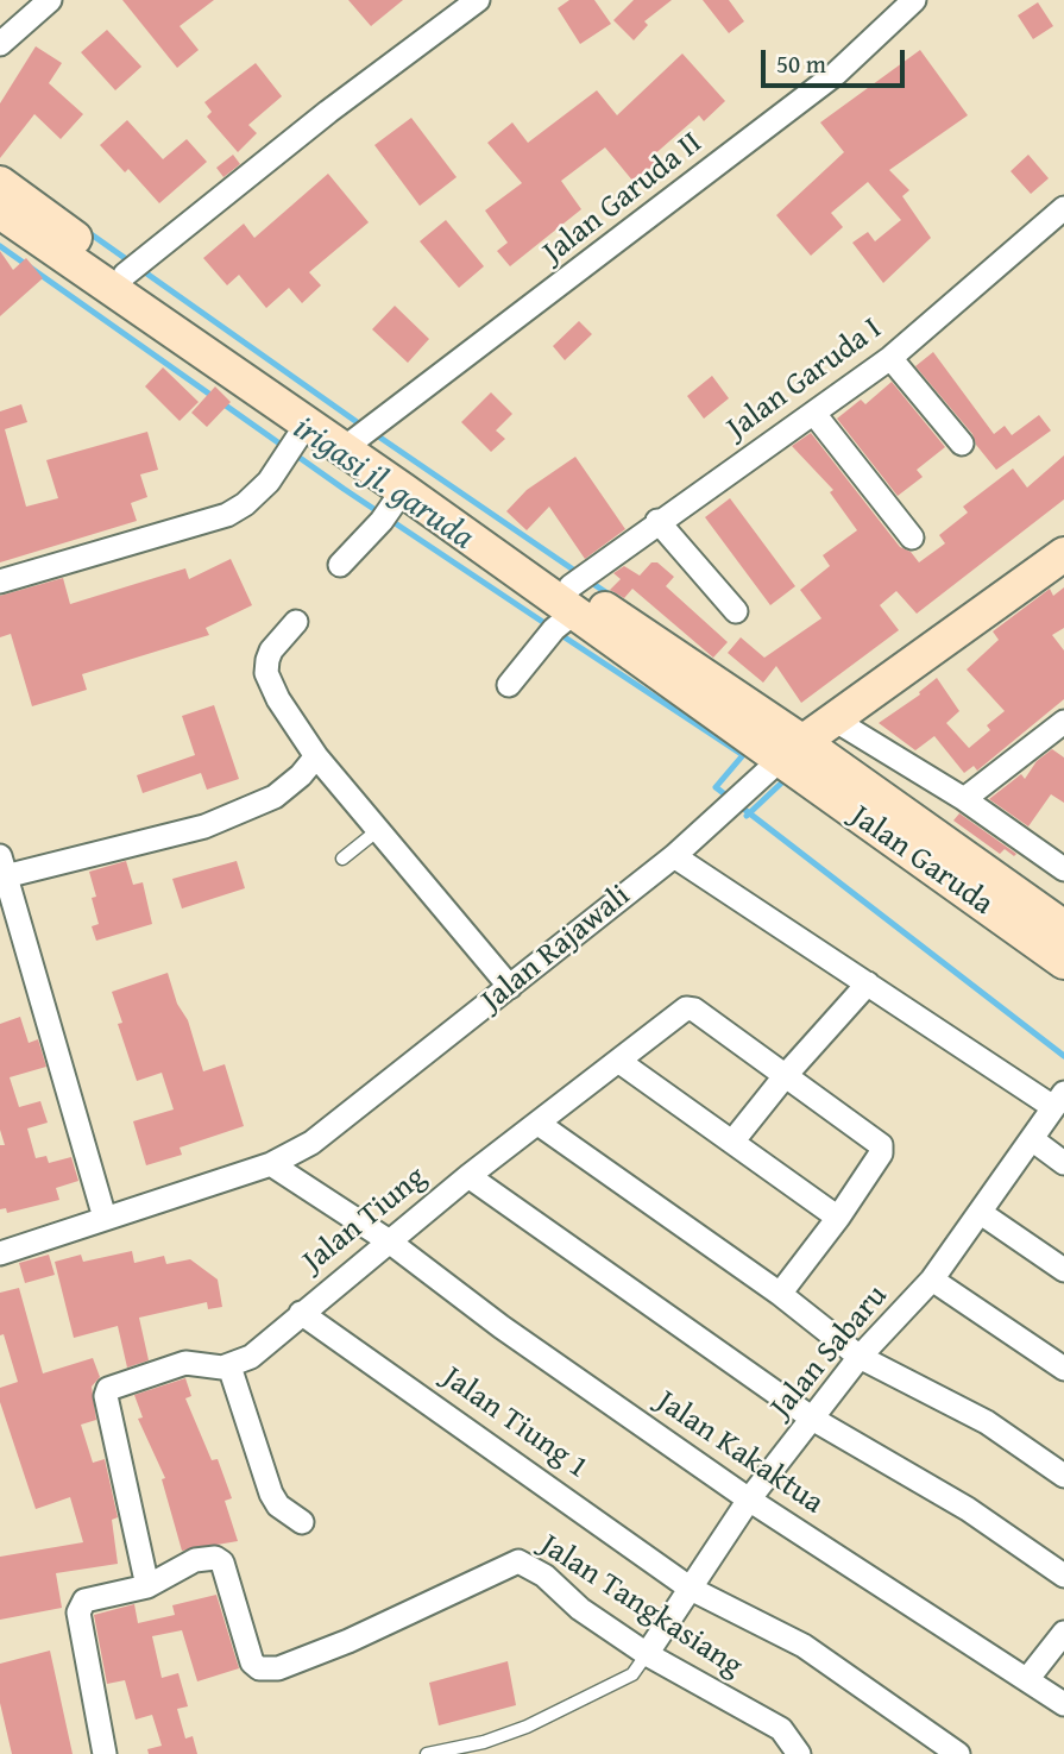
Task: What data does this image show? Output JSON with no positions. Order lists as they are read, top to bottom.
{
  "streets": {
    "main road": ["Jalan Garuda", "Jalan Rajawali"],
    "street": [
      "Jalan Garuda II",
      "Jalan Garuda I",
      "Jalan Tiung",
      "Jalan Sabaru",
      "Jalan Tiung 1",
      "Jalan Kakaktua",
      "Jalan Tangkasiang"
    ]
  },
  "crossings": [
    ["Jalan Garuda", "Jalan Rajawali"],
    ["Jalan Rajawali", "Jalan Kakaktua"],
    ["Jalan Tiung", "Jalan Tiung 1"],
    ["Jalan Tiung", "Jalan Kakaktua"],
    ["Jalan Sabaru", "Jalan Tiung 1"],
    ["Jalan Sabaru", "Jalan Kakaktua"],
    ["Jalan Sabaru", "Jalan Tangkasiang"]
  ],
  "water": ["irigasi jl. garuda"],
  "scale_bar": "50 m"
}
